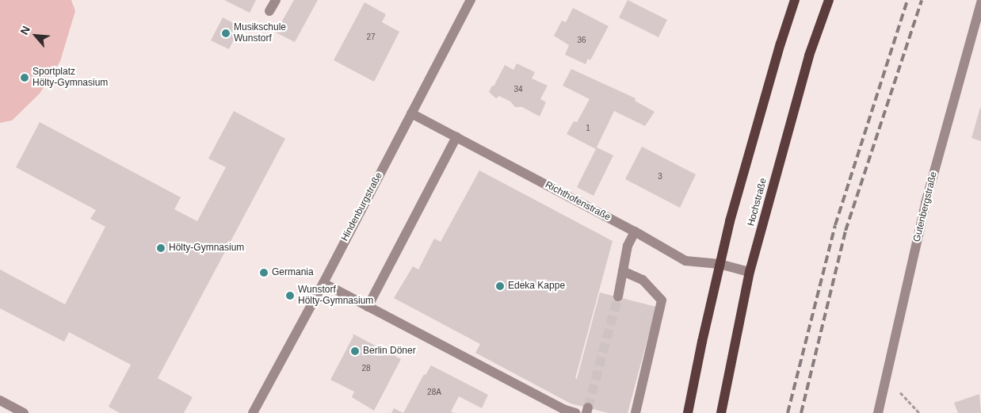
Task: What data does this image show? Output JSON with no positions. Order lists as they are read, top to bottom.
{
  "streets": {
    "main road": ["Hochstraße"],
    "street": ["Richthofenstraße", "Hindenburgstraße", "Gutenbergstraße"]
  },
  "crossings": [
    ["Richthofenstraße", "Hochstraße"],
    ["Richthofenstraße", "Hindenburgstraße"]
  ],
  "places": [
    "Musikschule Wunstorf",
    "Sportplatz Hölty-Gymnasium",
    "Hölty-Gymnasium",
    "Germania",
    "Edeka Kappe",
    "Wunstorf Hölty-Gymnasium",
    "Berlin Döner"
  ],
  "house_numbers": [
    "27",
    "36",
    "34",
    "1",
    "3",
    "28",
    "28A"
  ],
  "north": "top left"
}
